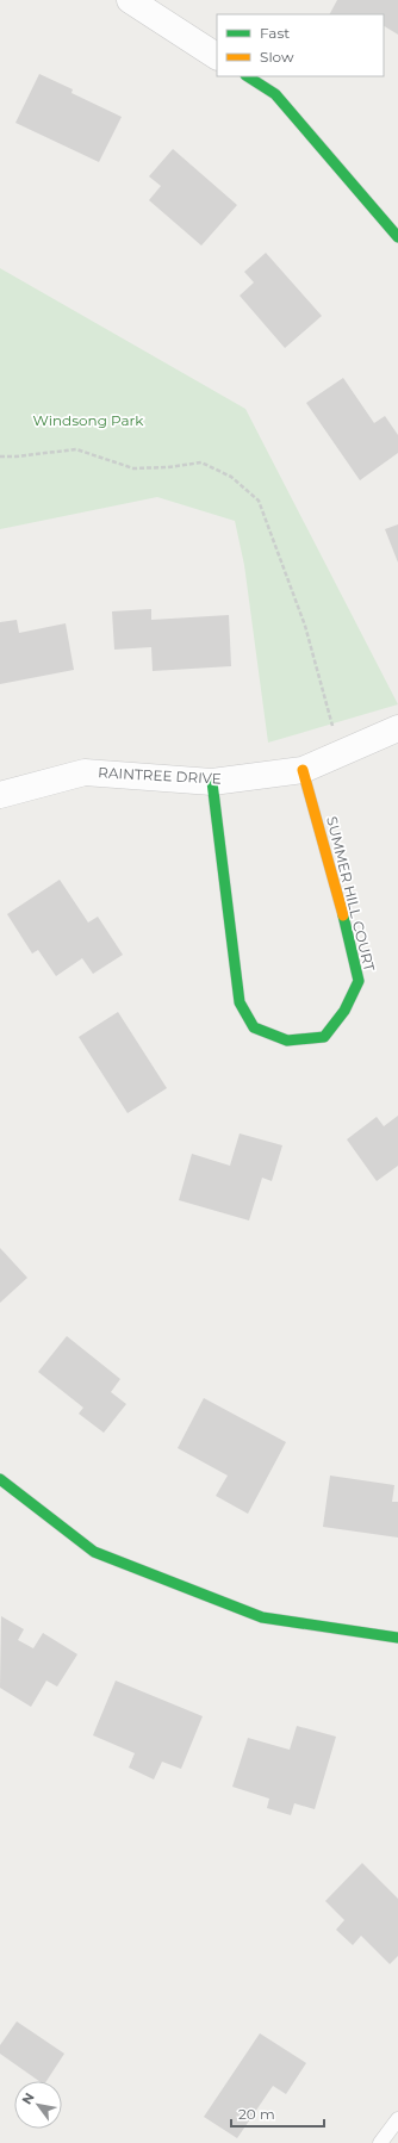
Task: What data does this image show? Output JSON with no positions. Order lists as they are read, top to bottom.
{
  "streets": {
    "street": ["RAINTREE DRIVE", "SUMMER HILL COURT"]
  },
  "crossings": [
    ["RAINTREE DRIVE", "SUMMER HILL COURT"]
  ],
  "parks": ["Windsong Park"],
  "legend": ["Fast", "Slow"],
  "scale_bar": "20 m",
  "north": "top left"
}
